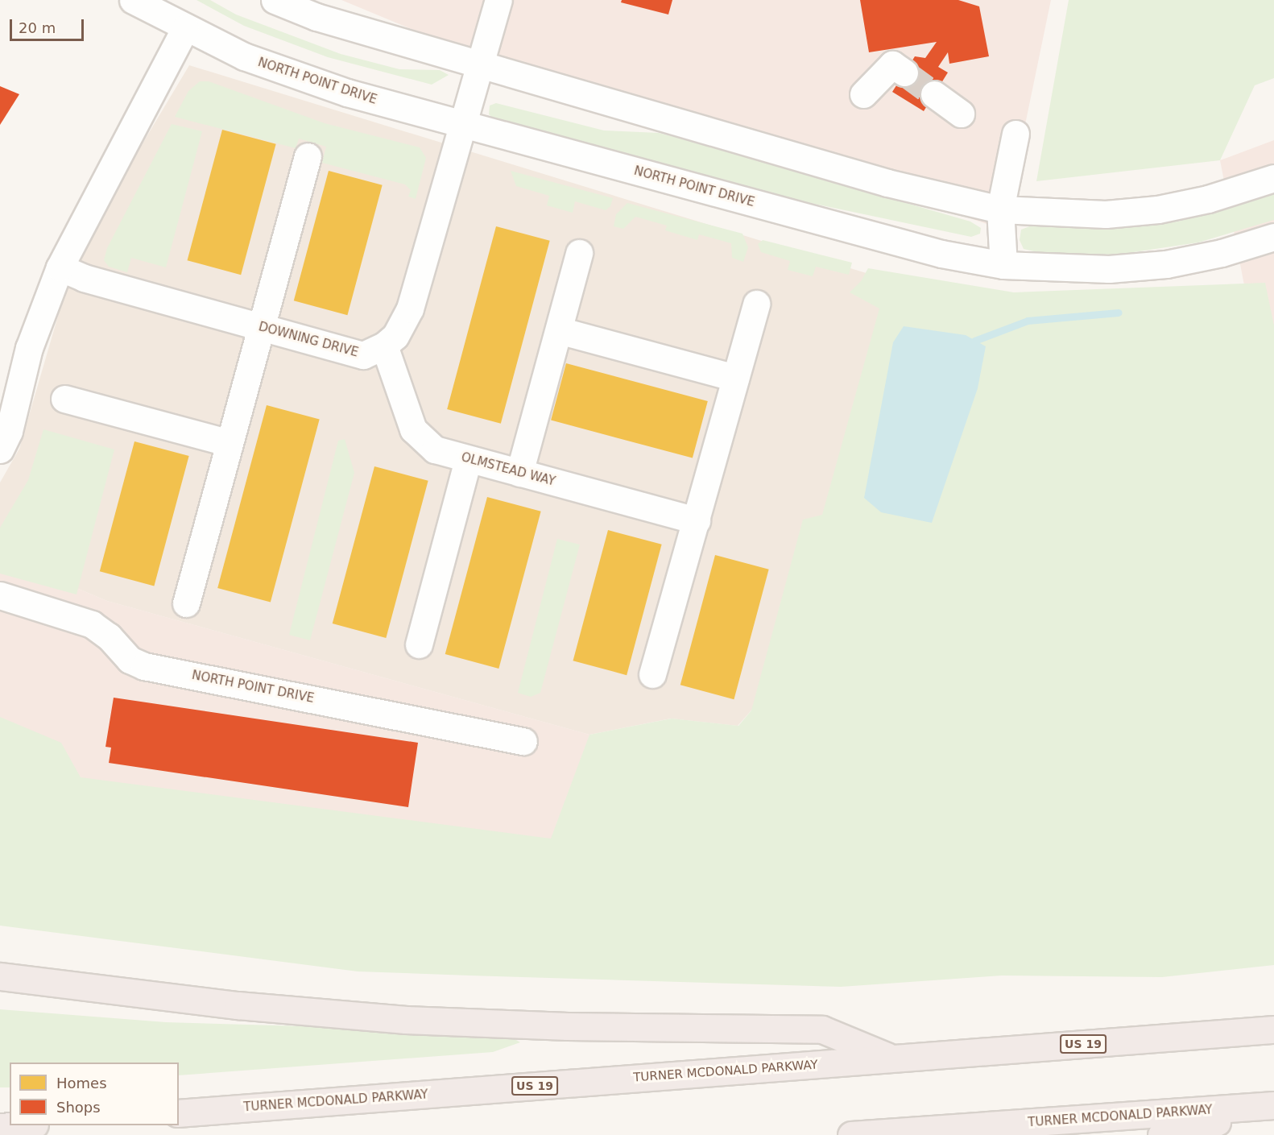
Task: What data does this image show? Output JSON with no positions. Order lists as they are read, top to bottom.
{
  "streets": {
    "highway": ["US 19", "TURNER MCDONALD PARKWAY"],
    "street": ["NORTH POINT DRIVE", "DOWNING DRIVE", "OLMSTEAD WAY"]
  },
  "crossings": [
    ["NORTH POINT DRIVE", "DOWNING DRIVE"],
    ["DOWNING DRIVE", "OLMSTEAD WAY"]
  ],
  "legend": ["Homes", "Shops"],
  "scale_bar": "20 m"
}
